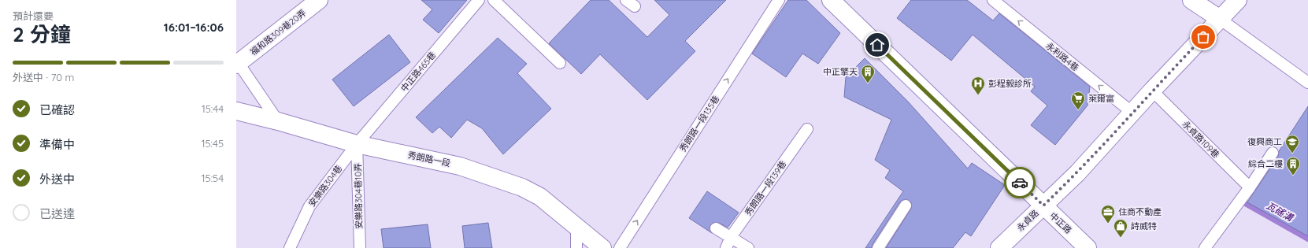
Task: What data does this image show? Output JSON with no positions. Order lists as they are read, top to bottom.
{
  "streets": {
    "street": [
      "福和路309巷20弄",
      "秀朗路一段",
      "永貞路",
      "中正路"
    ],
    "lane": [
      "永利路4巷",
      "中正路465巷",
      "秀朗路一段135巷",
      "永貞路109巷",
      "安樂路304巷",
      "秀朗路一段139巷",
      "安樂路304巷10弄"
    ]
  },
  "crossings": [
    ["永利路4巷", "永貞路"],
    ["中正路465巷", "秀朗路一段"],
    ["中正路465巷", "安樂路304巷"],
    ["中正路465巷", "安樂路304巷10弄"],
    ["永貞路109巷", "永貞路"],
    ["秀朗路一段", "安樂路304巷"],
    ["秀朗路一段", "安樂路304巷10弄"],
    ["安樂路304巷", "安樂路304巷10弄"],
    ["永貞路", "中正路"]
  ],
  "one_way": ["永利路4巷", "秀朗路一段135巷"],
  "water": ["瓦磘溝"],
  "places": {
    "building": ["中正擎天", "綜合二樓"],
    "hospital": ["彭程毅診所"],
    "supermarket": ["萊爾富"],
    "school or university": ["復興商工"],
    "office": ["住商不動產"],
    "shop": ["詩威特"]
  },
  "page": {
    "heading": ["2 分鐘", "預計還要", "16:01–16:06"],
    "bar": "外送中 · 70 m",
    "list": [
      ["已確認", "15:44"],
      ["準備中", "15:45"],
      ["外送中", "15:54"],
      "已送達"
    ]
  }
}
